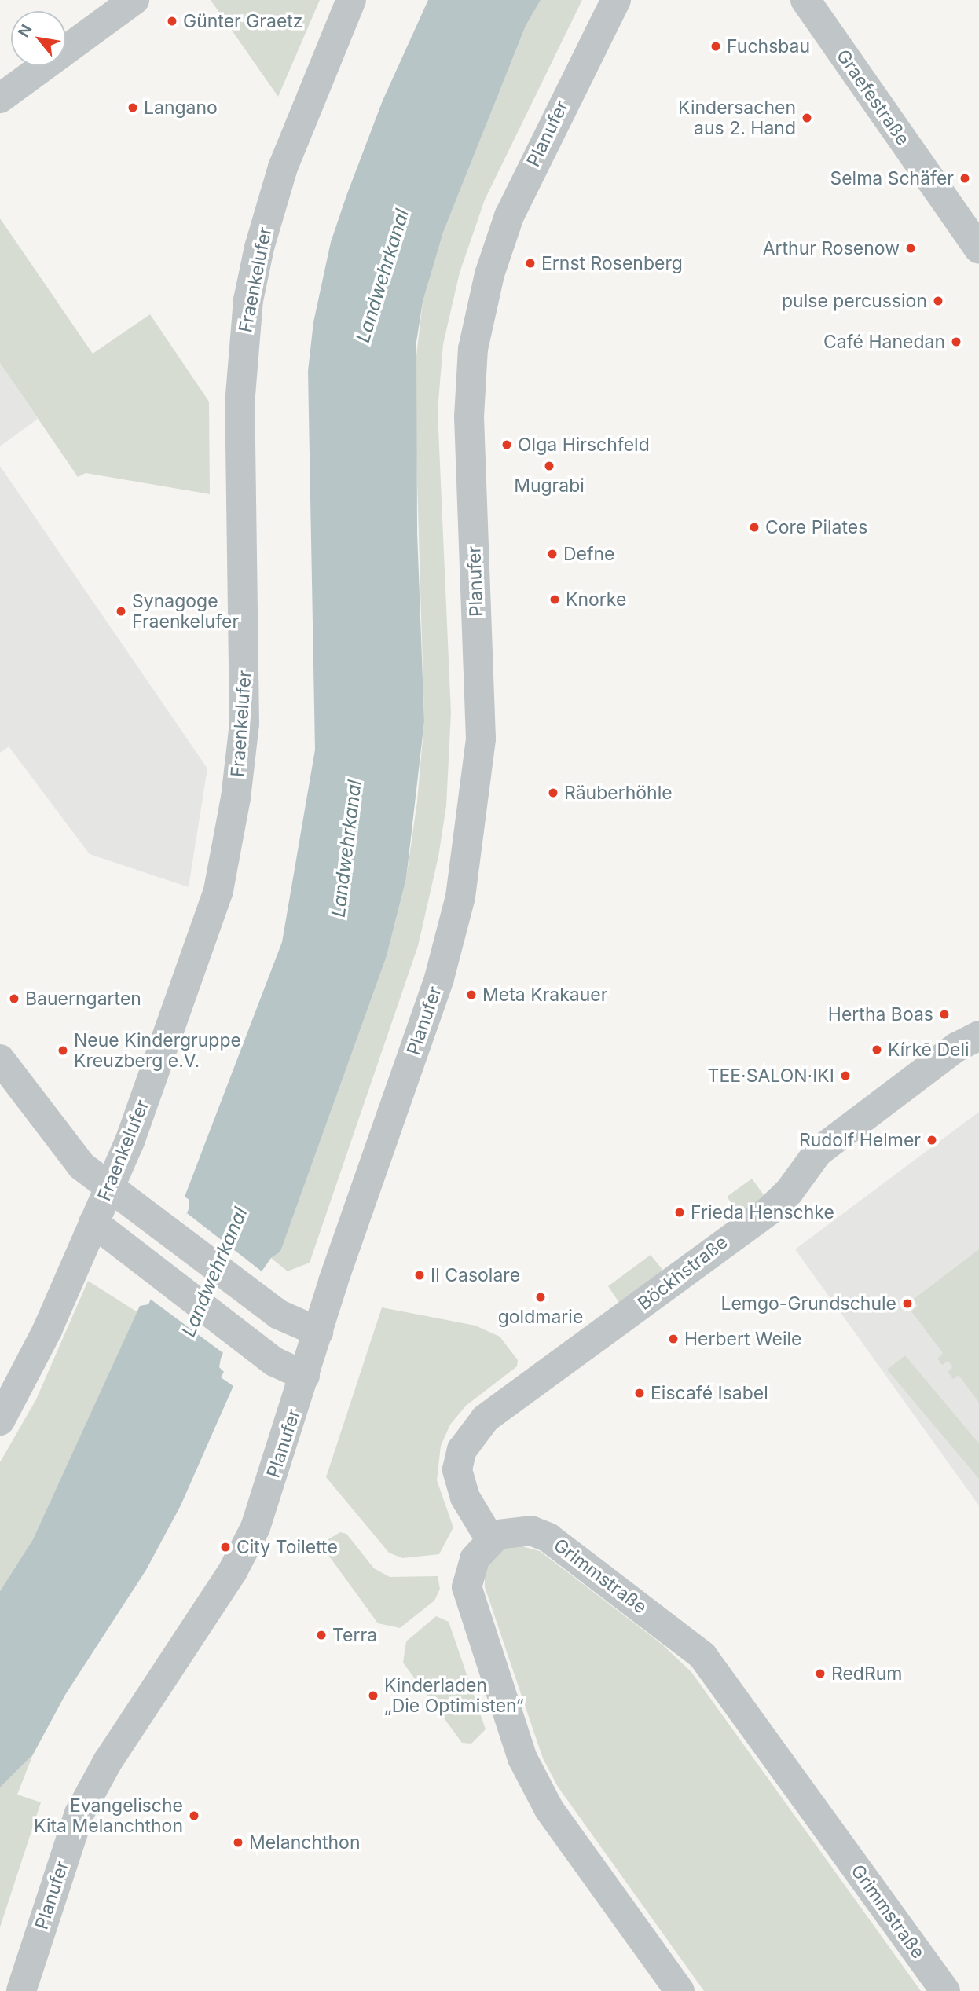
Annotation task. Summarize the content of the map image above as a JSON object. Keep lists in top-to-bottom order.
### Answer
{
  "streets": {
    "street": [
      "Graefestraße",
      "Planufer",
      "Fraenkelufer",
      "Böckhstraße",
      "Grimmstraße"
    ]
  },
  "crossings": [
    ["Böckhstraße", "Grimmstraße"]
  ],
  "water": ["Landwehrkanal"],
  "places": [
    "Günter Graetz",
    "Fuchsbau",
    "Langano",
    "Kindersachen aus 2. Hand",
    "Selma Schäfer",
    "Arthur Rosenow",
    "Ernst Rosenberg",
    "pulse percussion",
    "Café Hanedan",
    "Olga Hirschfeld",
    "Mugrabi",
    "Core Pilates",
    "Defne",
    "Knorke",
    "Synagoge Fraenkelufer",
    "Räuberhöhle",
    "Meta Krakauer",
    "Bauerngarten",
    "Hertha Boas",
    "Kírkē Deli",
    "Neue Kindergruppe Kreuzberg e.V.",
    "TEE·SALON·IKI",
    "Rudolf Helmer",
    "Frieda Henschke",
    "Il Casolare",
    "goldmarie",
    "Lemgo-Grundschule",
    "Herbert Weile",
    "Eiscafé Isabel",
    "City Toilette",
    "Terra",
    "RedRum",
    "Kinderladen „Die Optimisten“",
    "Evangelische Kita Melanchthon",
    "Melanchthon"
  ],
  "north": "top left"
}
